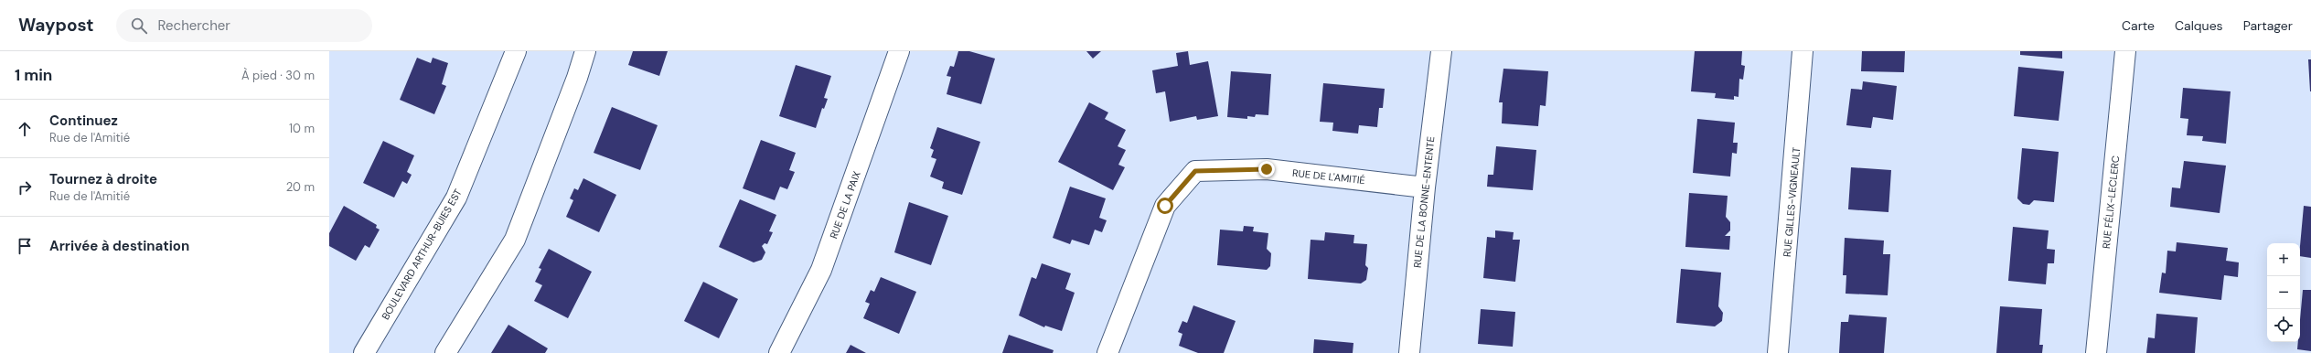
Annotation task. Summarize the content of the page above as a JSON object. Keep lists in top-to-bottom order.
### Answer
{
  "streets": {
    "street": [
      "RUE DE L'AMITIÉ",
      "RUE DE LA BONNE-ENTENTE",
      "RUE GILLES-VIGNEAULT",
      "RUE FÉLIX-LECLERC",
      "RUE DE LA PAIX",
      "BOULEVARD ARTHUR-BUIES EST"
    ]
  },
  "crossings": [
    ["RUE DE L'AMITIÉ", "RUE DE LA BONNE-ENTENTE"]
  ],
  "page": {
    "header": "Waypost",
    "search": "Rechercher",
    "nav": ["Carte", "Calques", "Partager"],
    "heading": ["1 min", "À pied · 30 m"],
    "list": [
      ["Continuez", "Rue de l'Amitié", "10 m"],
      ["Tournez à droite", "Rue de l'Amitié", "20 m"],
      "Arrivée à destination"
    ],
    "map_buttons": ["+", "−"]
  }
}
